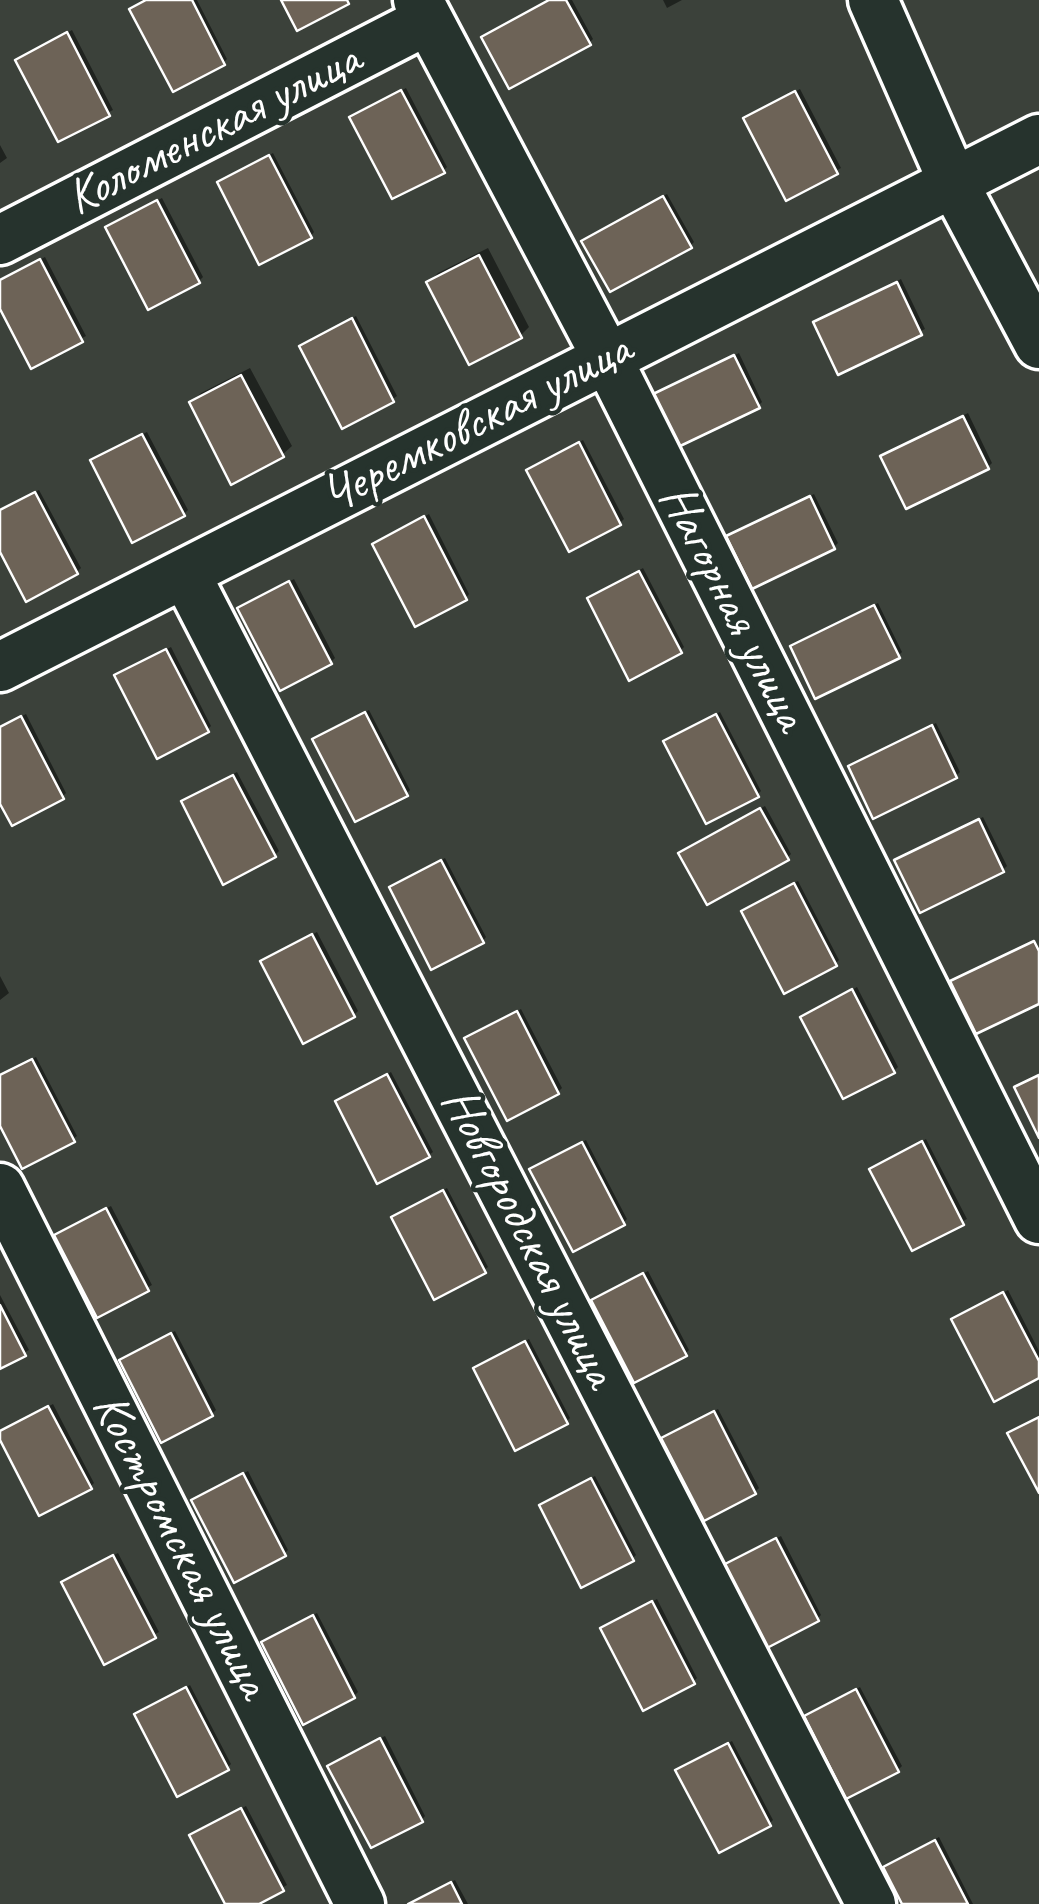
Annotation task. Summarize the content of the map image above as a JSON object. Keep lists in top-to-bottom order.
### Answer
{
  "streets": {
    "street": [
      "Коломенская улица",
      "Черемковская улица",
      "Нагорная улица",
      "Новгородская улица",
      "Костромская улица"
    ]
  },
  "crossings": [
    ["Коломенская улица", "Нагорная улица"],
    ["Черемковская улица", "Нагорная улица"],
    ["Черемковская улица", "Новгородская улица"]
  ]
}
